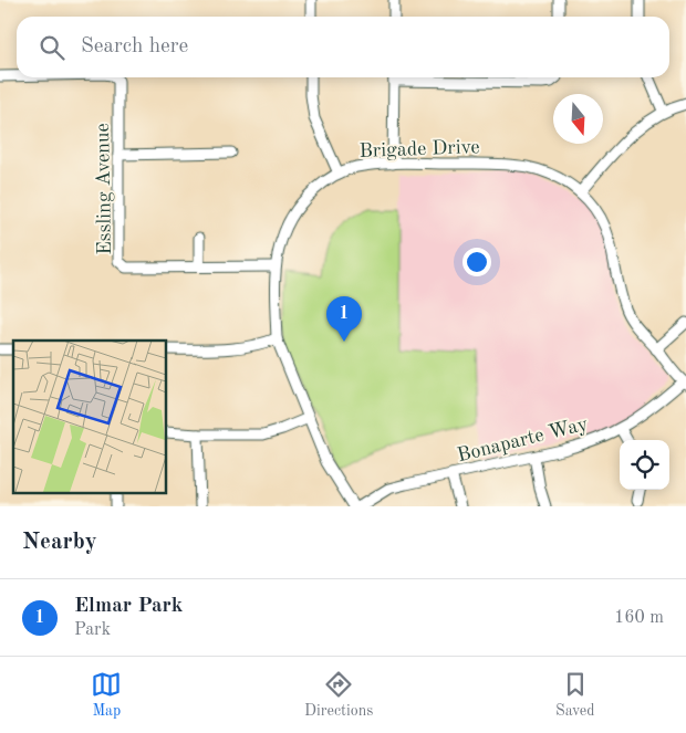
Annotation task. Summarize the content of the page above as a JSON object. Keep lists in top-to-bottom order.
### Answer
{
  "streets": {
    "street": ["Brigade Drive", "Essling Avenue", "Bonaparte Way"]
  },
  "crossings": [
    ["Brigade Drive", "Essling Avenue"],
    ["Brigade Drive", "Bonaparte Way"]
  ],
  "north": "bottom",
  "page": {
    "search": "Search here",
    "pins": "1",
    "heading": "Nearby",
    "list": [
      {
        "mark": "1",
        "name": "Elmar Park",
        "note": "Park",
        "value": "160 m"
      }
    ],
    "nav": ["Map", "Directions", "Saved"]
  }
}
